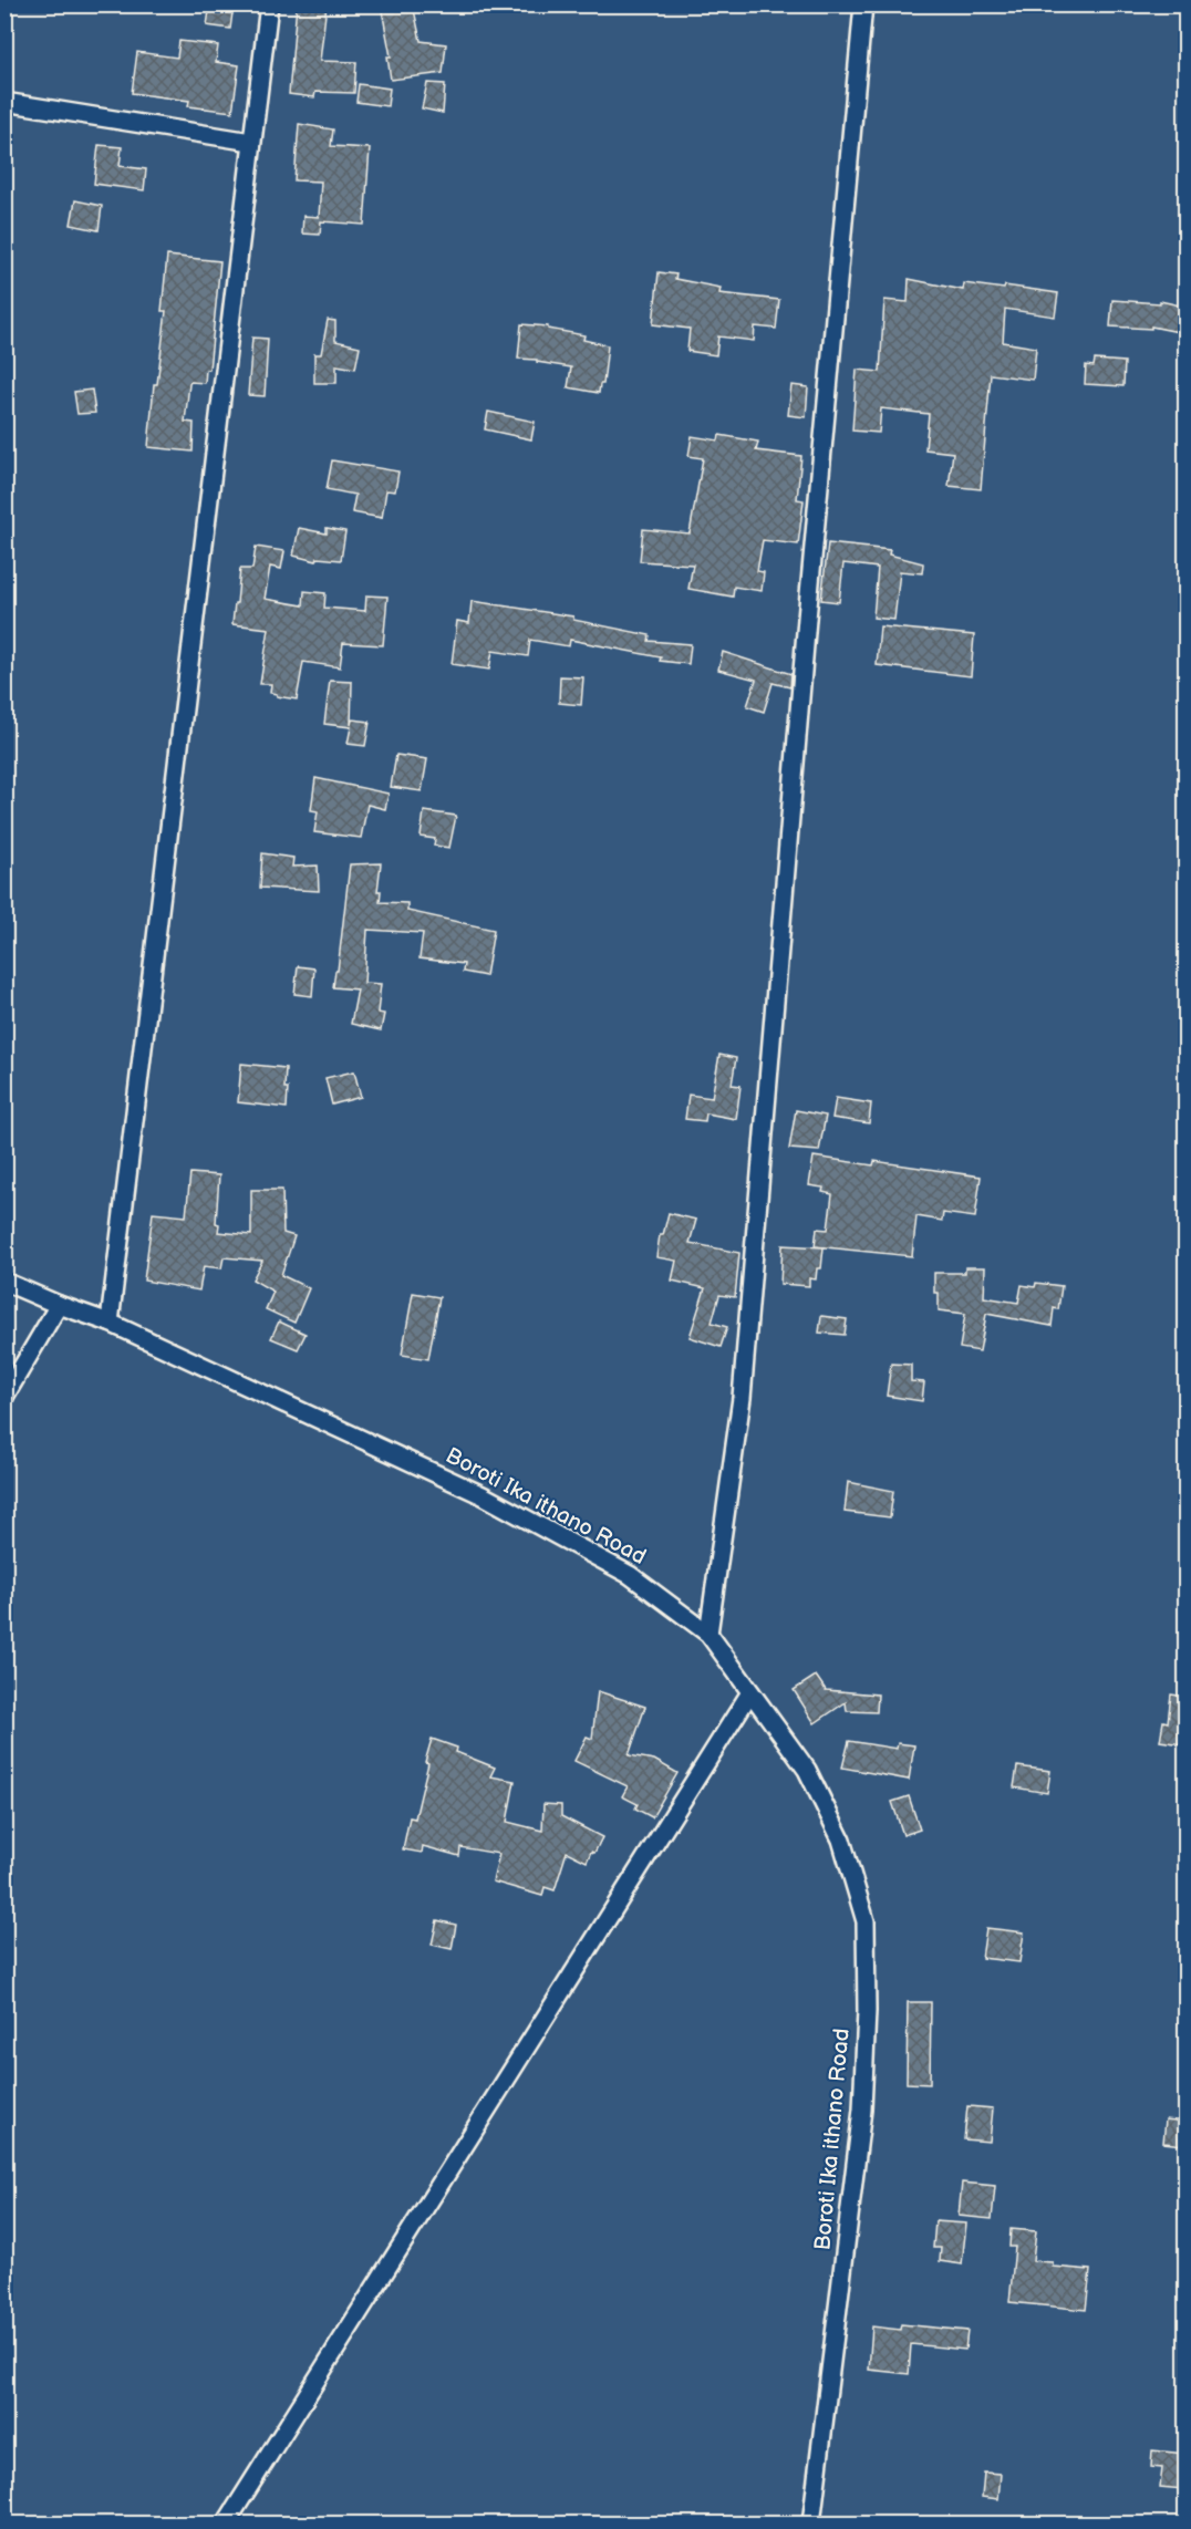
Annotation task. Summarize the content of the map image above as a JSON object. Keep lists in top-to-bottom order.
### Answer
{
  "streets": {
    "street": ["Boroti Ika ithano Road"]
  }
}
